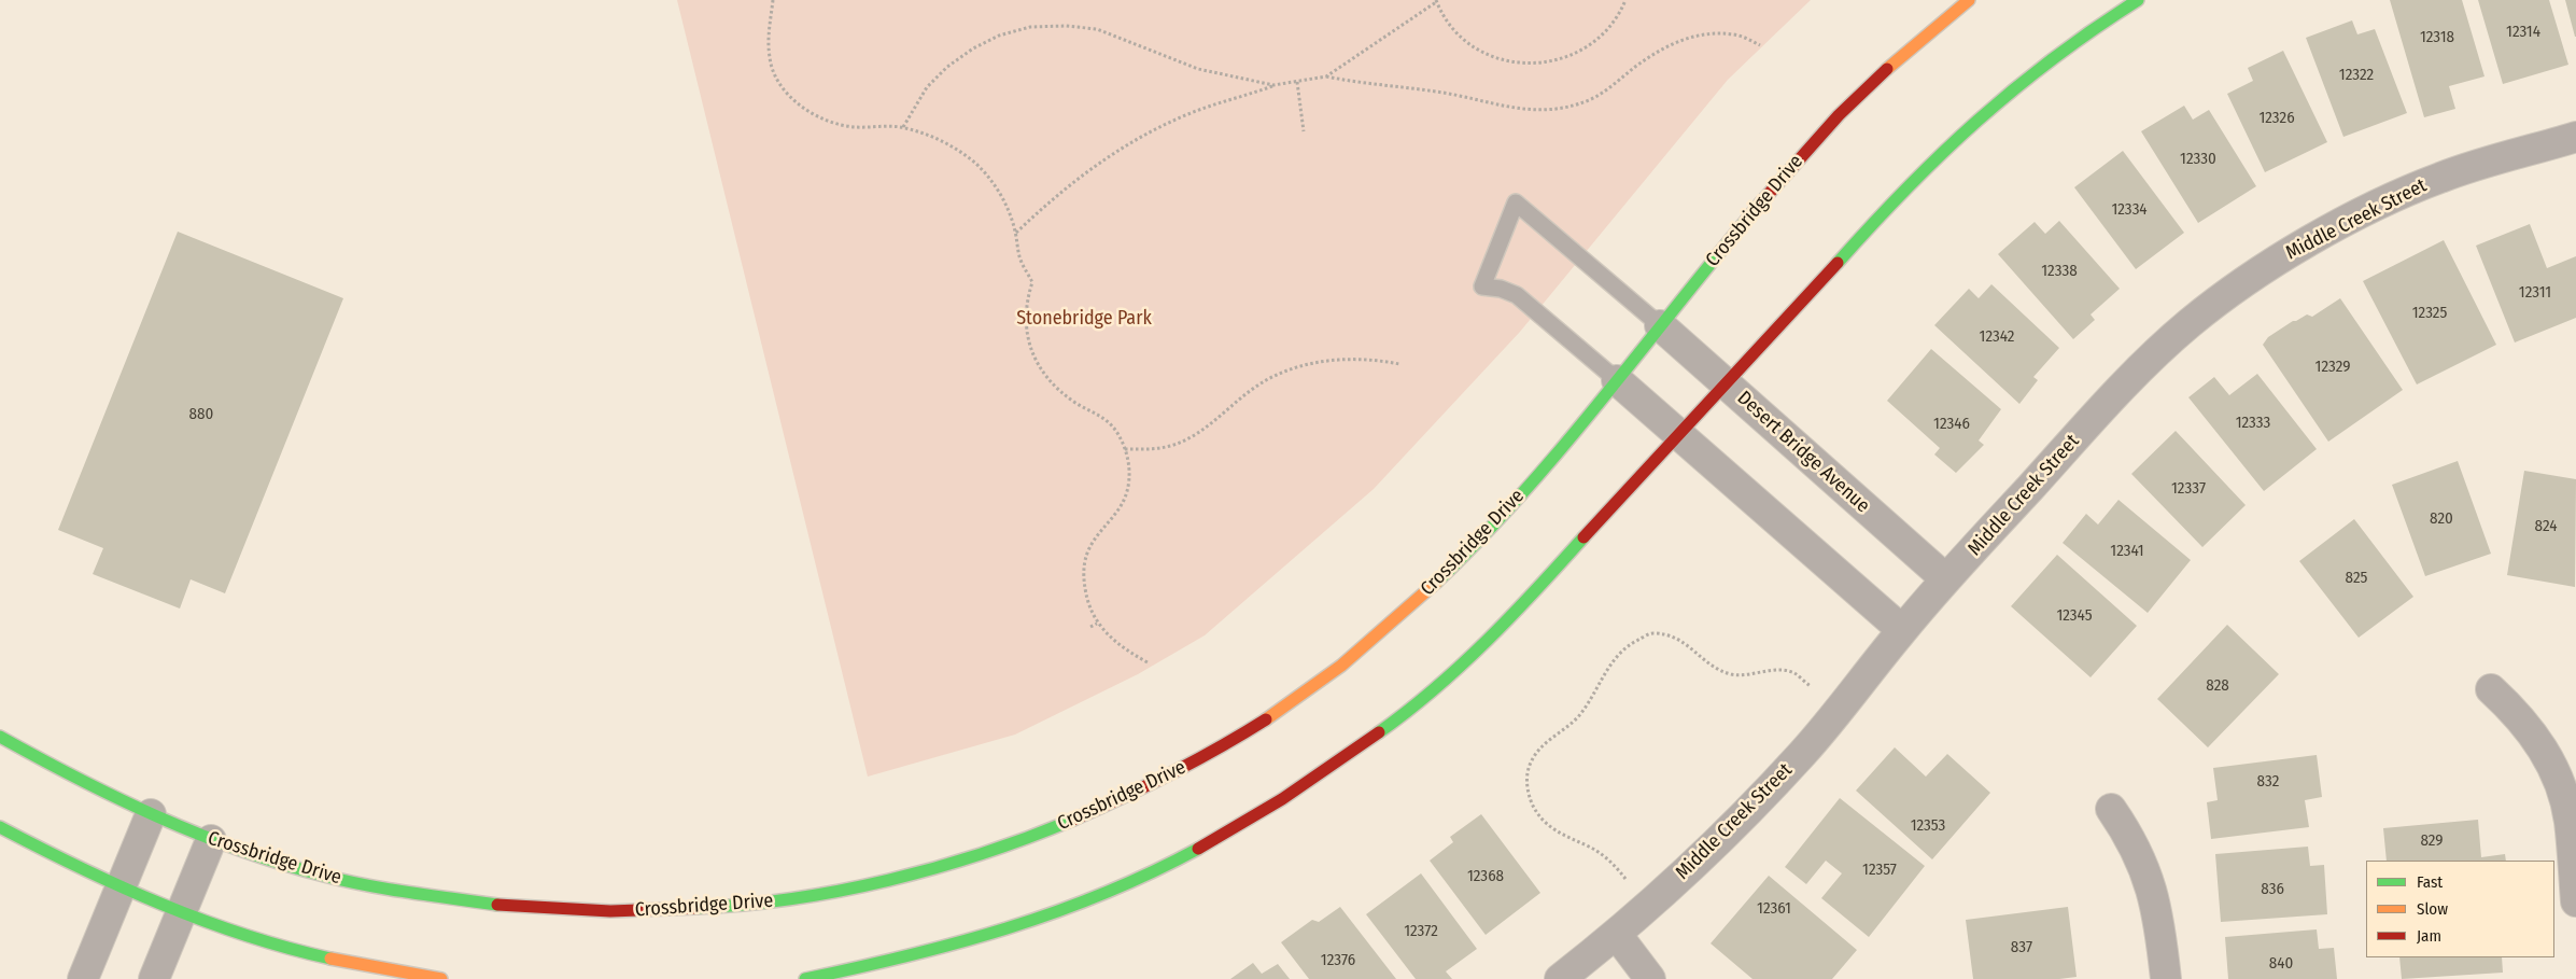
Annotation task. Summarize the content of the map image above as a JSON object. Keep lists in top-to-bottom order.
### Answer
{
  "streets": {
    "street": ["Crossbridge Drive", "Middle Creek Street", "Desert Bridge Avenue"]
  },
  "crossings": [
    ["Crossbridge Drive", "Desert Bridge Avenue"],
    ["Middle Creek Street", "Desert Bridge Avenue"]
  ],
  "parks": ["Stonebridge Park"],
  "house_numbers": [
    "12314",
    "12318",
    "12322",
    "12326",
    "12330",
    "12334",
    "12338",
    "12311",
    "12325",
    "12342",
    "12329",
    "880",
    "12333",
    "12346",
    "12337",
    "820",
    "824",
    "12341",
    "825",
    "12345",
    "828",
    "832",
    "12353",
    "829",
    "12357",
    "12368",
    "836",
    "12361",
    "12372",
    "837",
    "12376",
    "840"
  ],
  "legend": ["Fast", "Slow", "Jam"]
}
